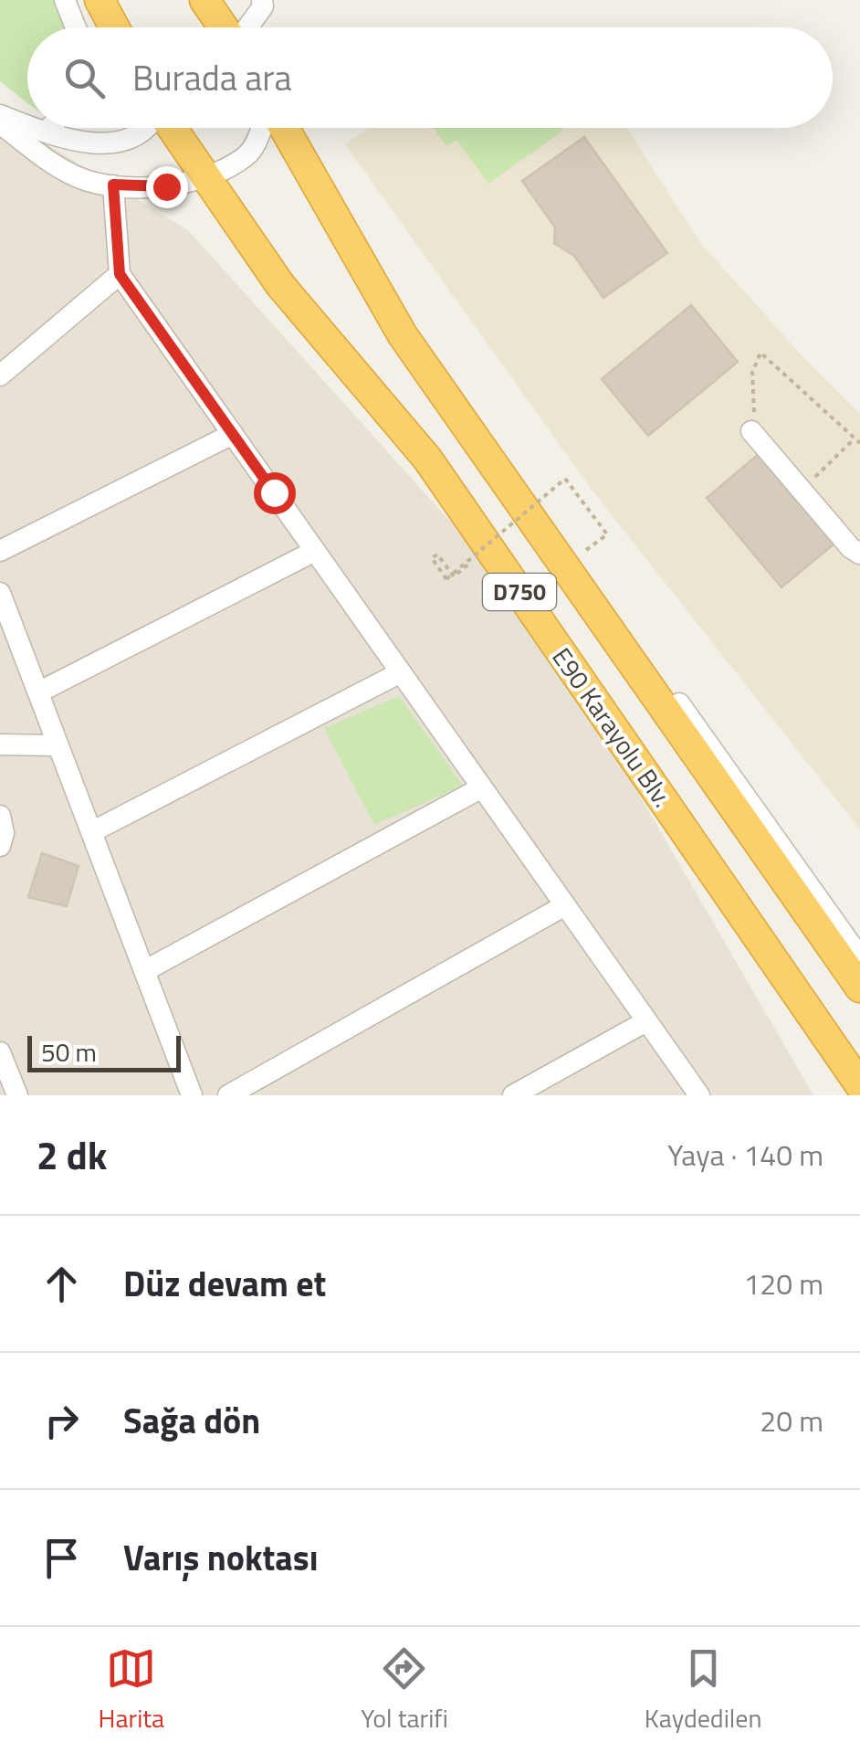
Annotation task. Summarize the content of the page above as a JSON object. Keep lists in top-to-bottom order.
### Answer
{
  "streets": {
    "highway": ["D750", "E90 Karayolu Blv."]
  },
  "scale_bar": "50 m",
  "page": {
    "search": "Burada ara",
    "scale": "50 m",
    "heading": ["2 dk", "Yaya · 140 m"],
    "list": [
      ["Düz devam et", "120 m"],
      ["Sağa dön", "20 m"],
      "Varış noktası"
    ],
    "nav": ["Harita", "Yol tarifi", "Kaydedilen"]
  }
}
